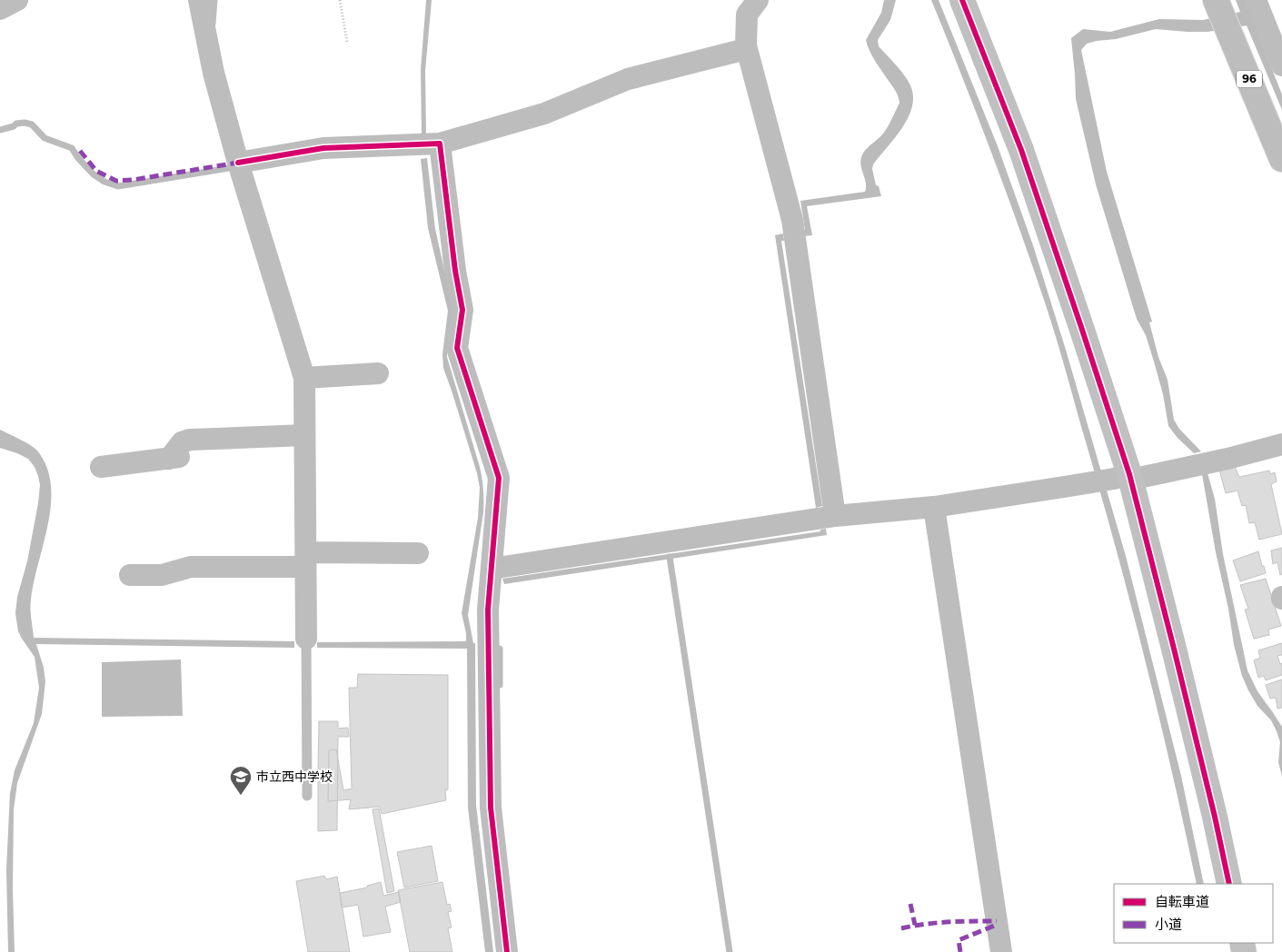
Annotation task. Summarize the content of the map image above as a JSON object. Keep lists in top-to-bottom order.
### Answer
{
  "streets": {
    "main road": ["96"]
  },
  "places": {
    "school or university": ["市立西中学校"]
  },
  "legend": ["自転車道", "小道"]
}
